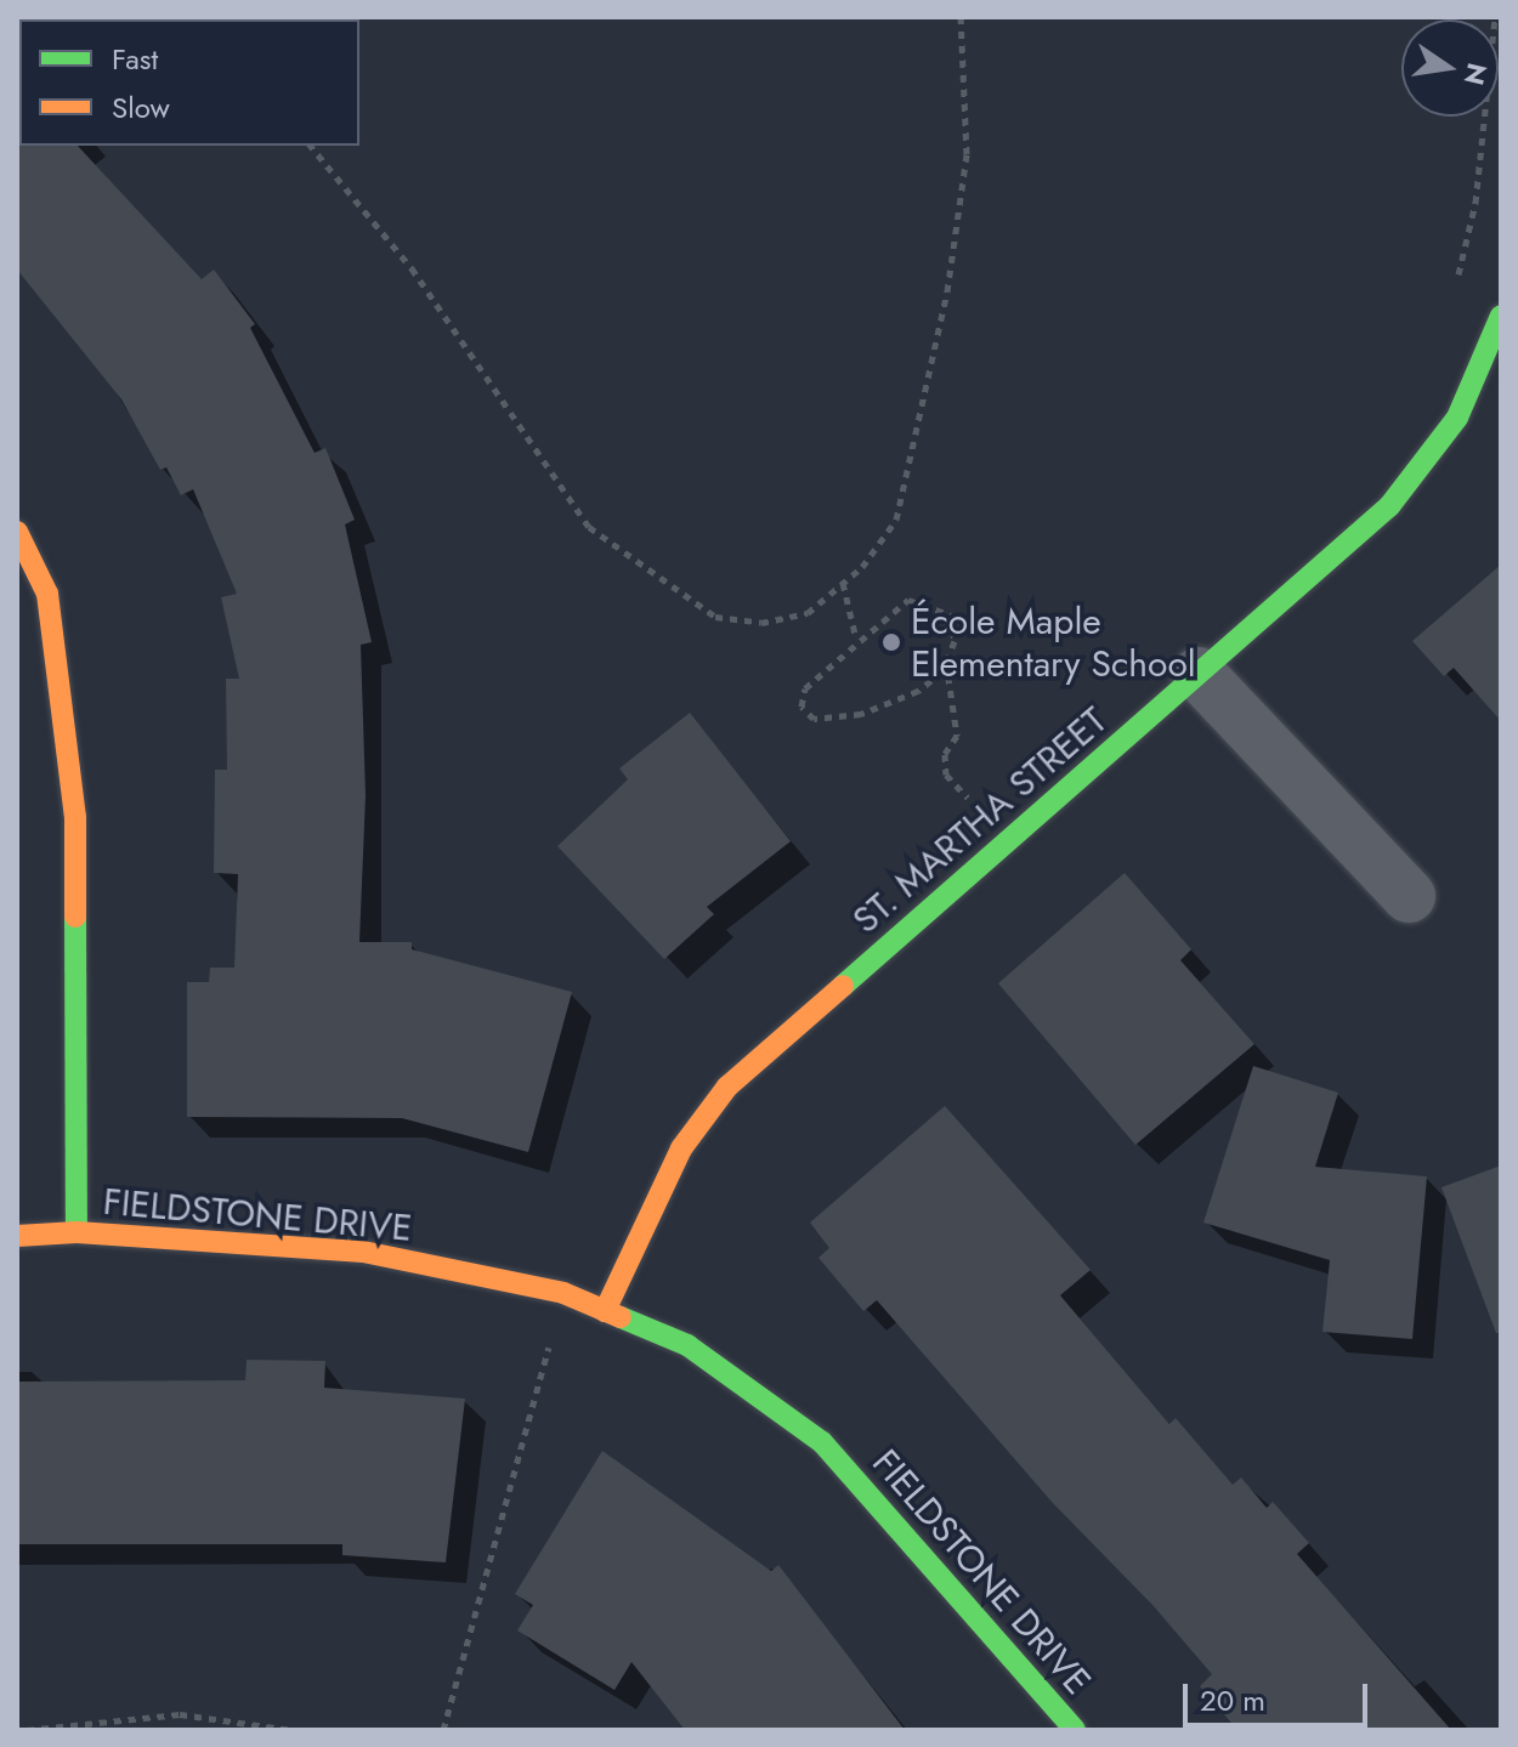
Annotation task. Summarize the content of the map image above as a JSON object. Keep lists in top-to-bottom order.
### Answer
{
  "streets": {
    "street": ["ST. MARTHA STREET", "FIELDSTONE DRIVE"]
  },
  "crossings": [
    ["ST. MARTHA STREET", "FIELDSTONE DRIVE"]
  ],
  "places": ["École Maple Elementary School"],
  "legend": ["Fast", "Slow"],
  "scale_bar": "20 m",
  "north": "right"
}
